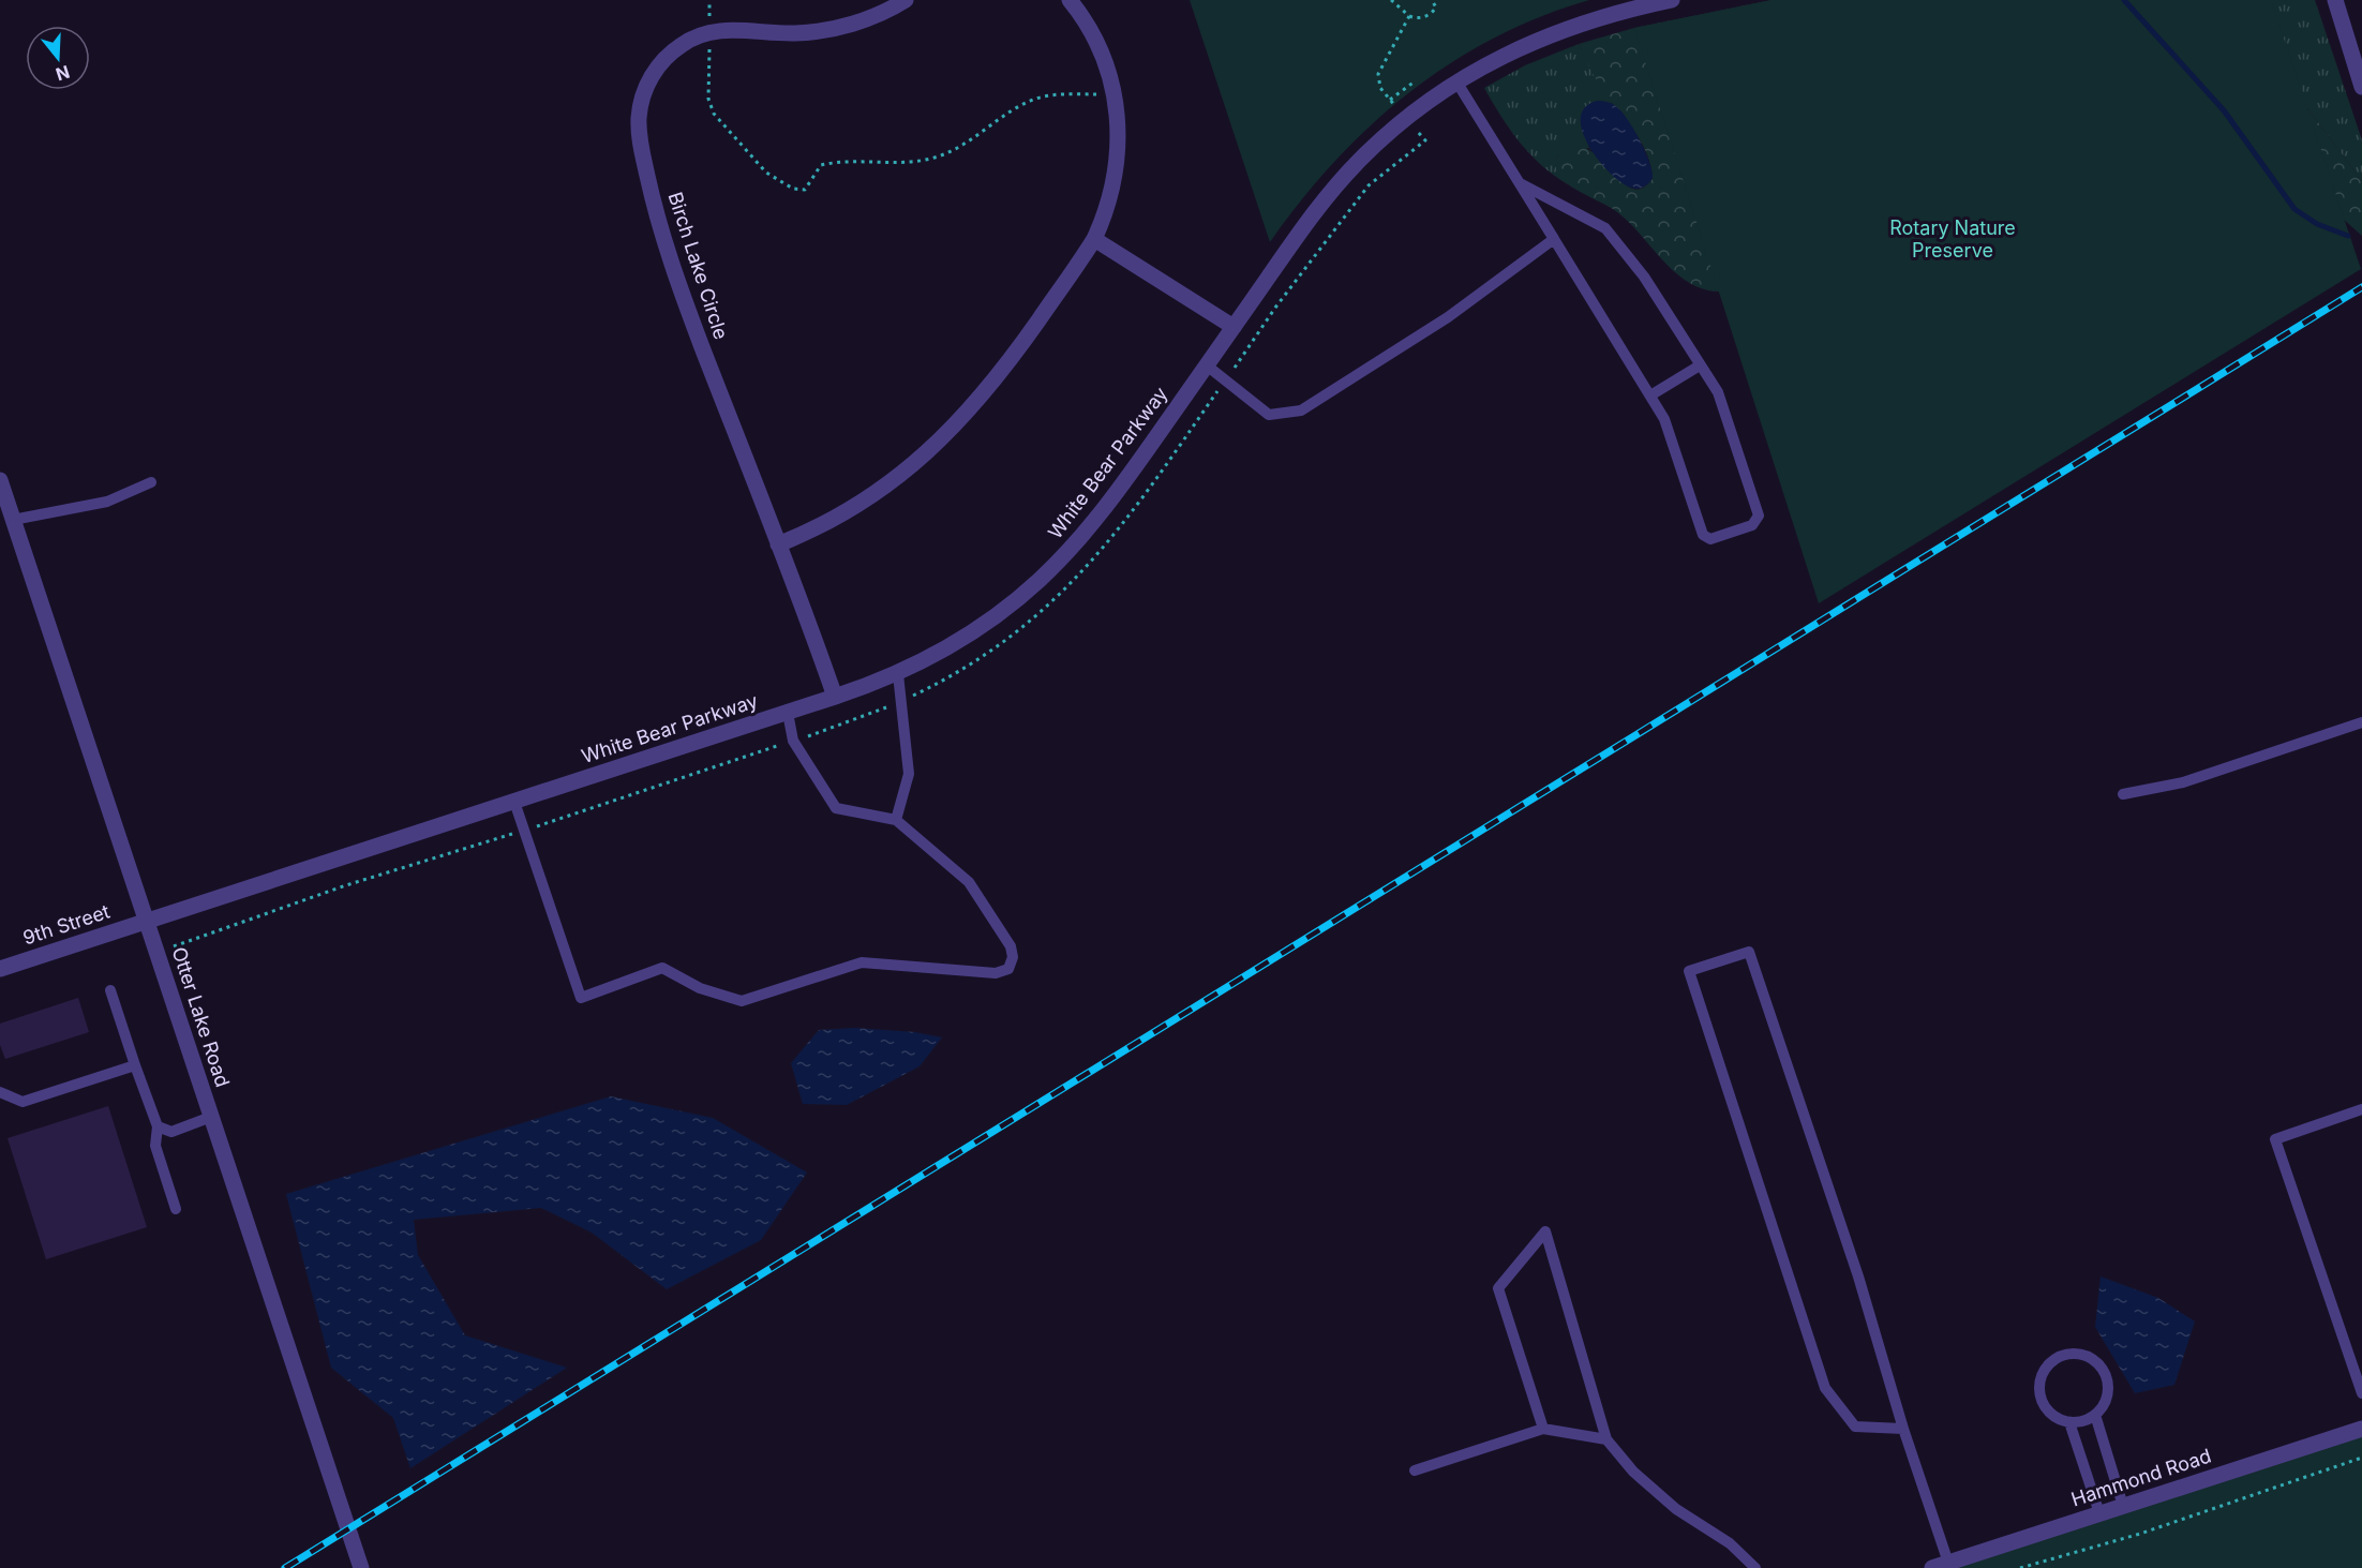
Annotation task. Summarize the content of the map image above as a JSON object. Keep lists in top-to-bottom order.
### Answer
{
  "streets": {
    "street": [
      "Birch Lake Circle",
      "White Bear Parkway",
      "9th Street",
      "Otter Lake Road",
      "Hammond Road"
    ]
  },
  "crossings": [
    ["Birch Lake Circle", "White Bear Parkway"],
    ["White Bear Parkway", "9th Street"],
    ["White Bear Parkway", "Otter Lake Road"],
    ["9th Street", "Otter Lake Road"]
  ],
  "parks": ["Rotary Nature Preserve"],
  "north": "bottom"
}
